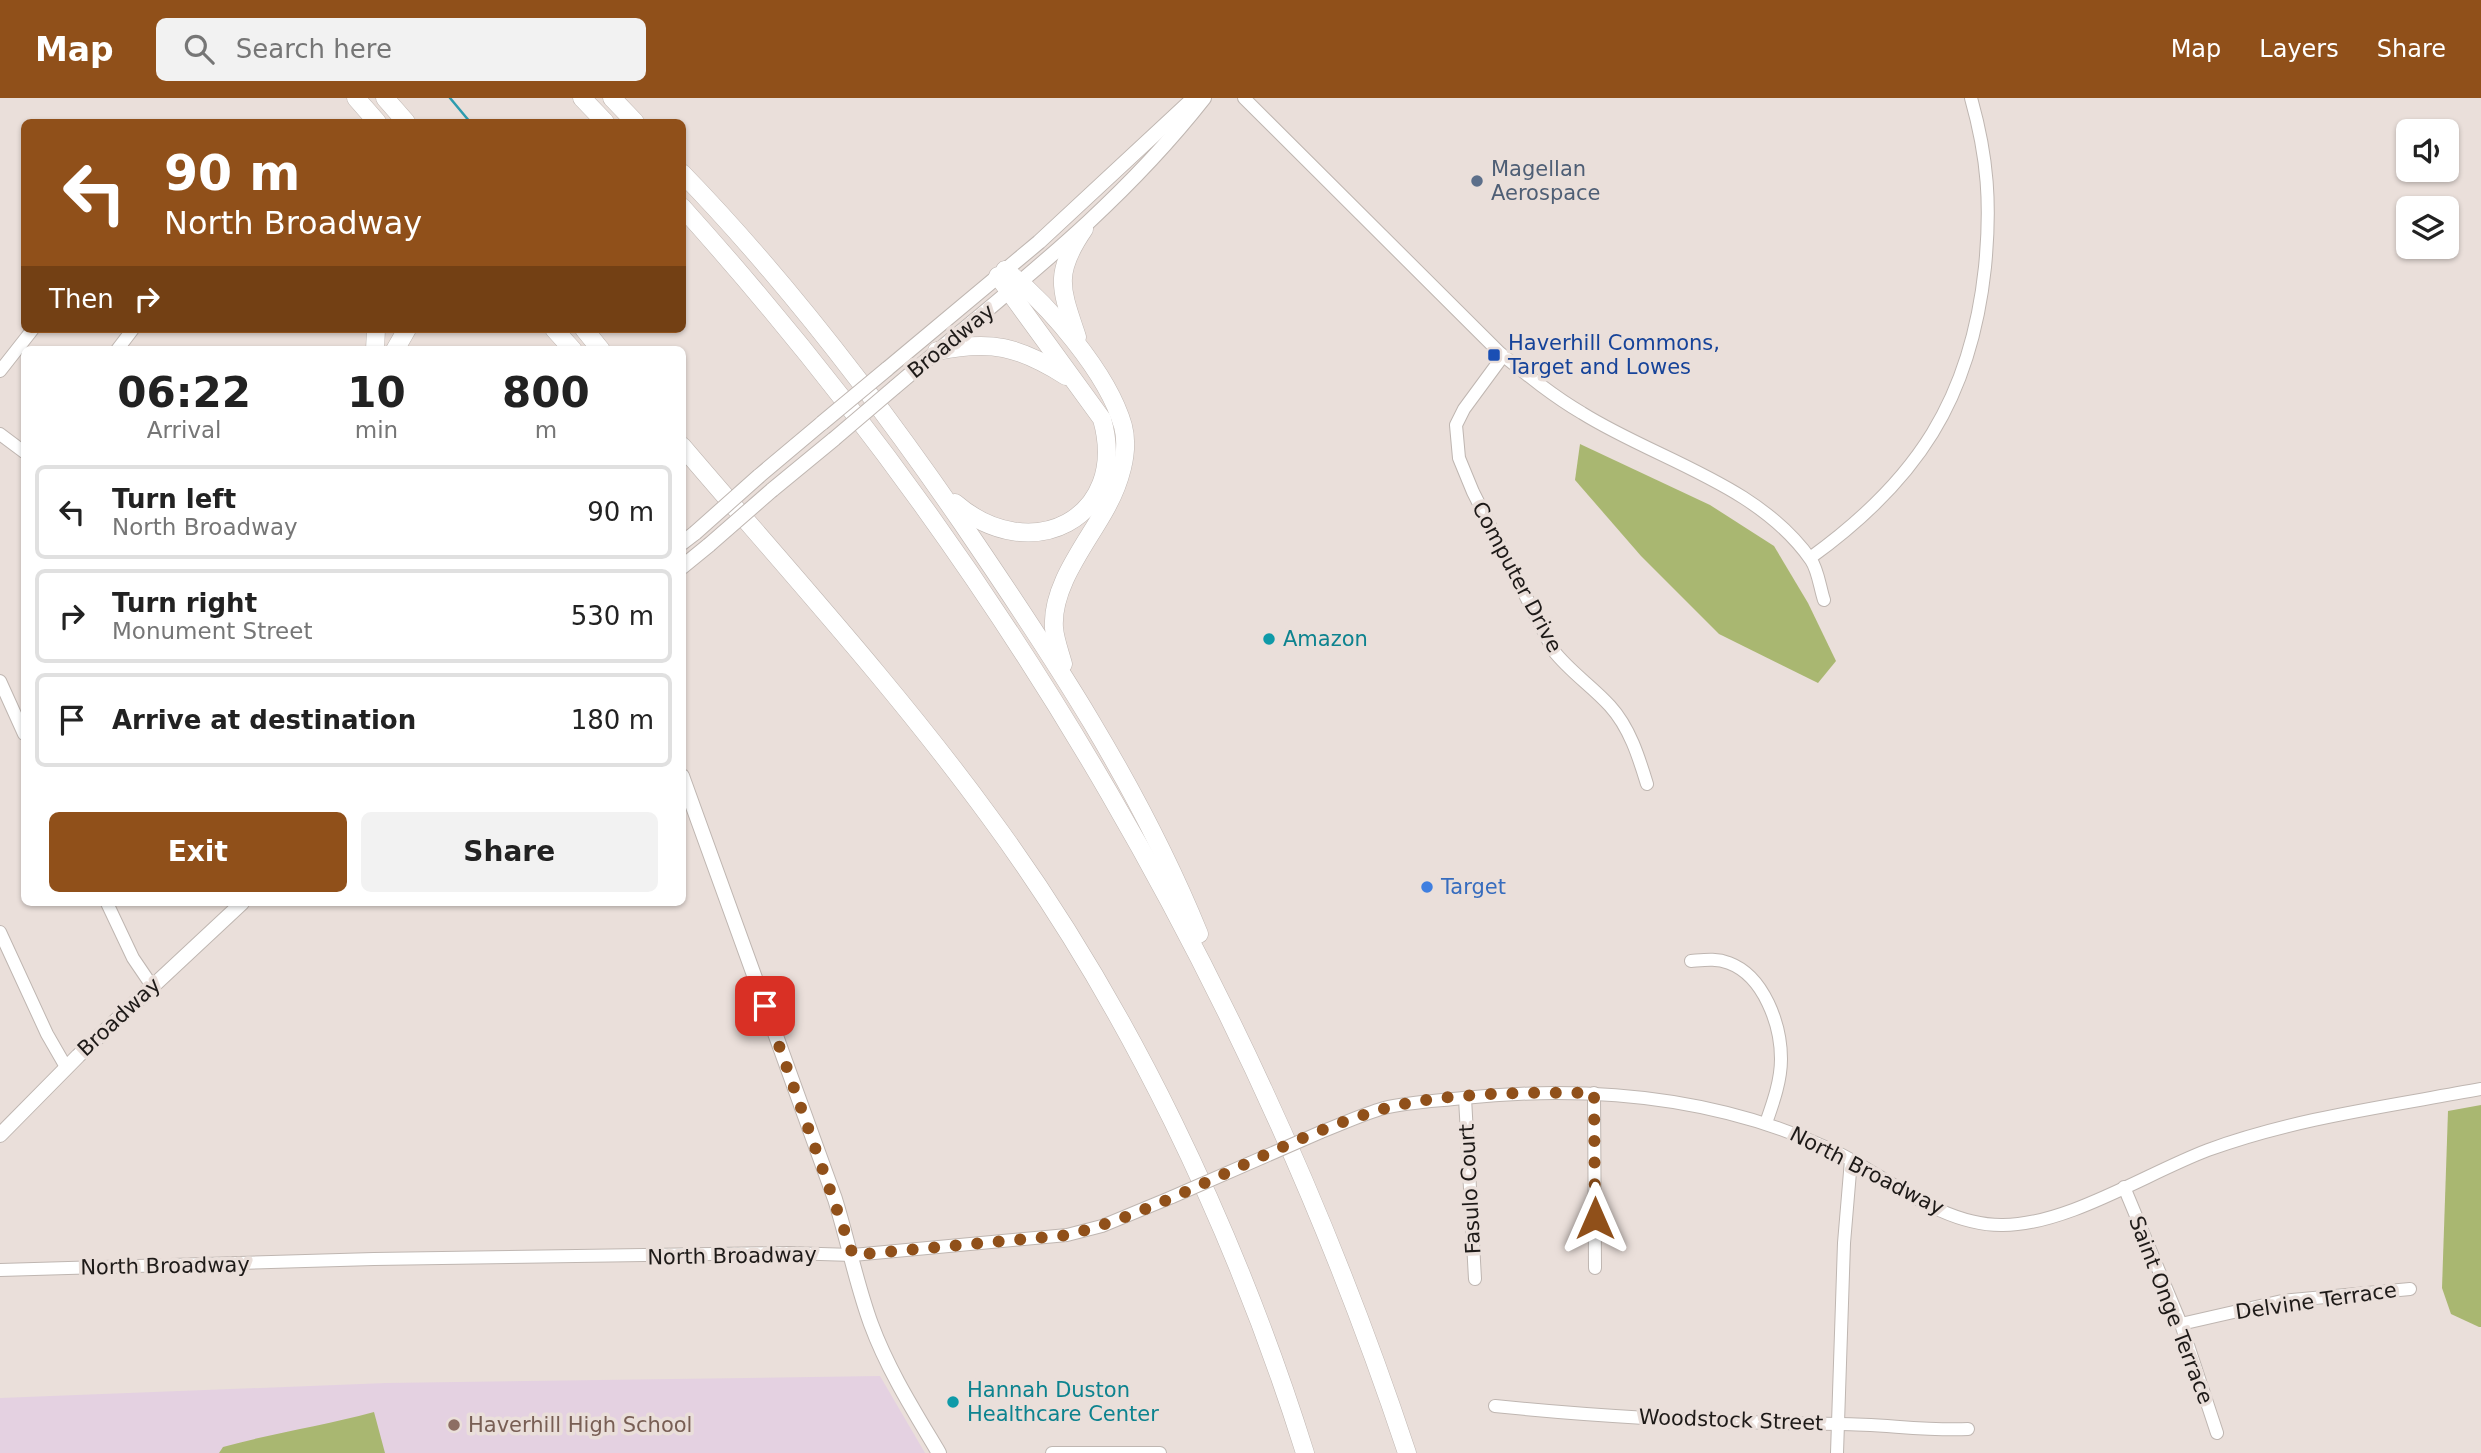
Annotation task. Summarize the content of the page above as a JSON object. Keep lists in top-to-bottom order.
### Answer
{
  "streets": {
    "main road": ["Broadway"],
    "street": [
      "Computer Drive",
      "North Broadway",
      "Fasulo Court",
      "Delvine Terrace",
      "Saint Onge Terrace",
      "Woodstock Street"
    ]
  },
  "crossings": [
    ["North Broadway", "Fasulo Court"],
    ["North Broadway", "Saint Onge Terrace"],
    ["Delvine Terrace", "Saint Onge Terrace"]
  ],
  "places": {
    "other": [
      "Magellan Aerospace",
      "Amazon",
      "Target",
      "Hannah Duston Healthcare Center",
      "Haverhill High School"
    ],
    "transit": ["Haverhill Commons, Target and Lowes"]
  },
  "page": {
    "header": "Map",
    "search": "Search here",
    "nav": ["Map", "Layers", "Share"],
    "turn": ["90 m", "North Broadway"],
    "then": "Then",
    "eta": [
      "06:22",
      "Arrival",
      "10",
      "min",
      "800",
      "m"
    ],
    "list": [
      {
        "name": "Turn left",
        "note": "North Broadway",
        "value": "90 m"
      },
      {
        "name": "Turn right",
        "note": "Monument Street",
        "value": "530 m"
      },
      {
        "name": "Arrive at destination",
        "value": "180 m"
      }
    ],
    "buttons": ["Exit", "Share"]
  }
}
